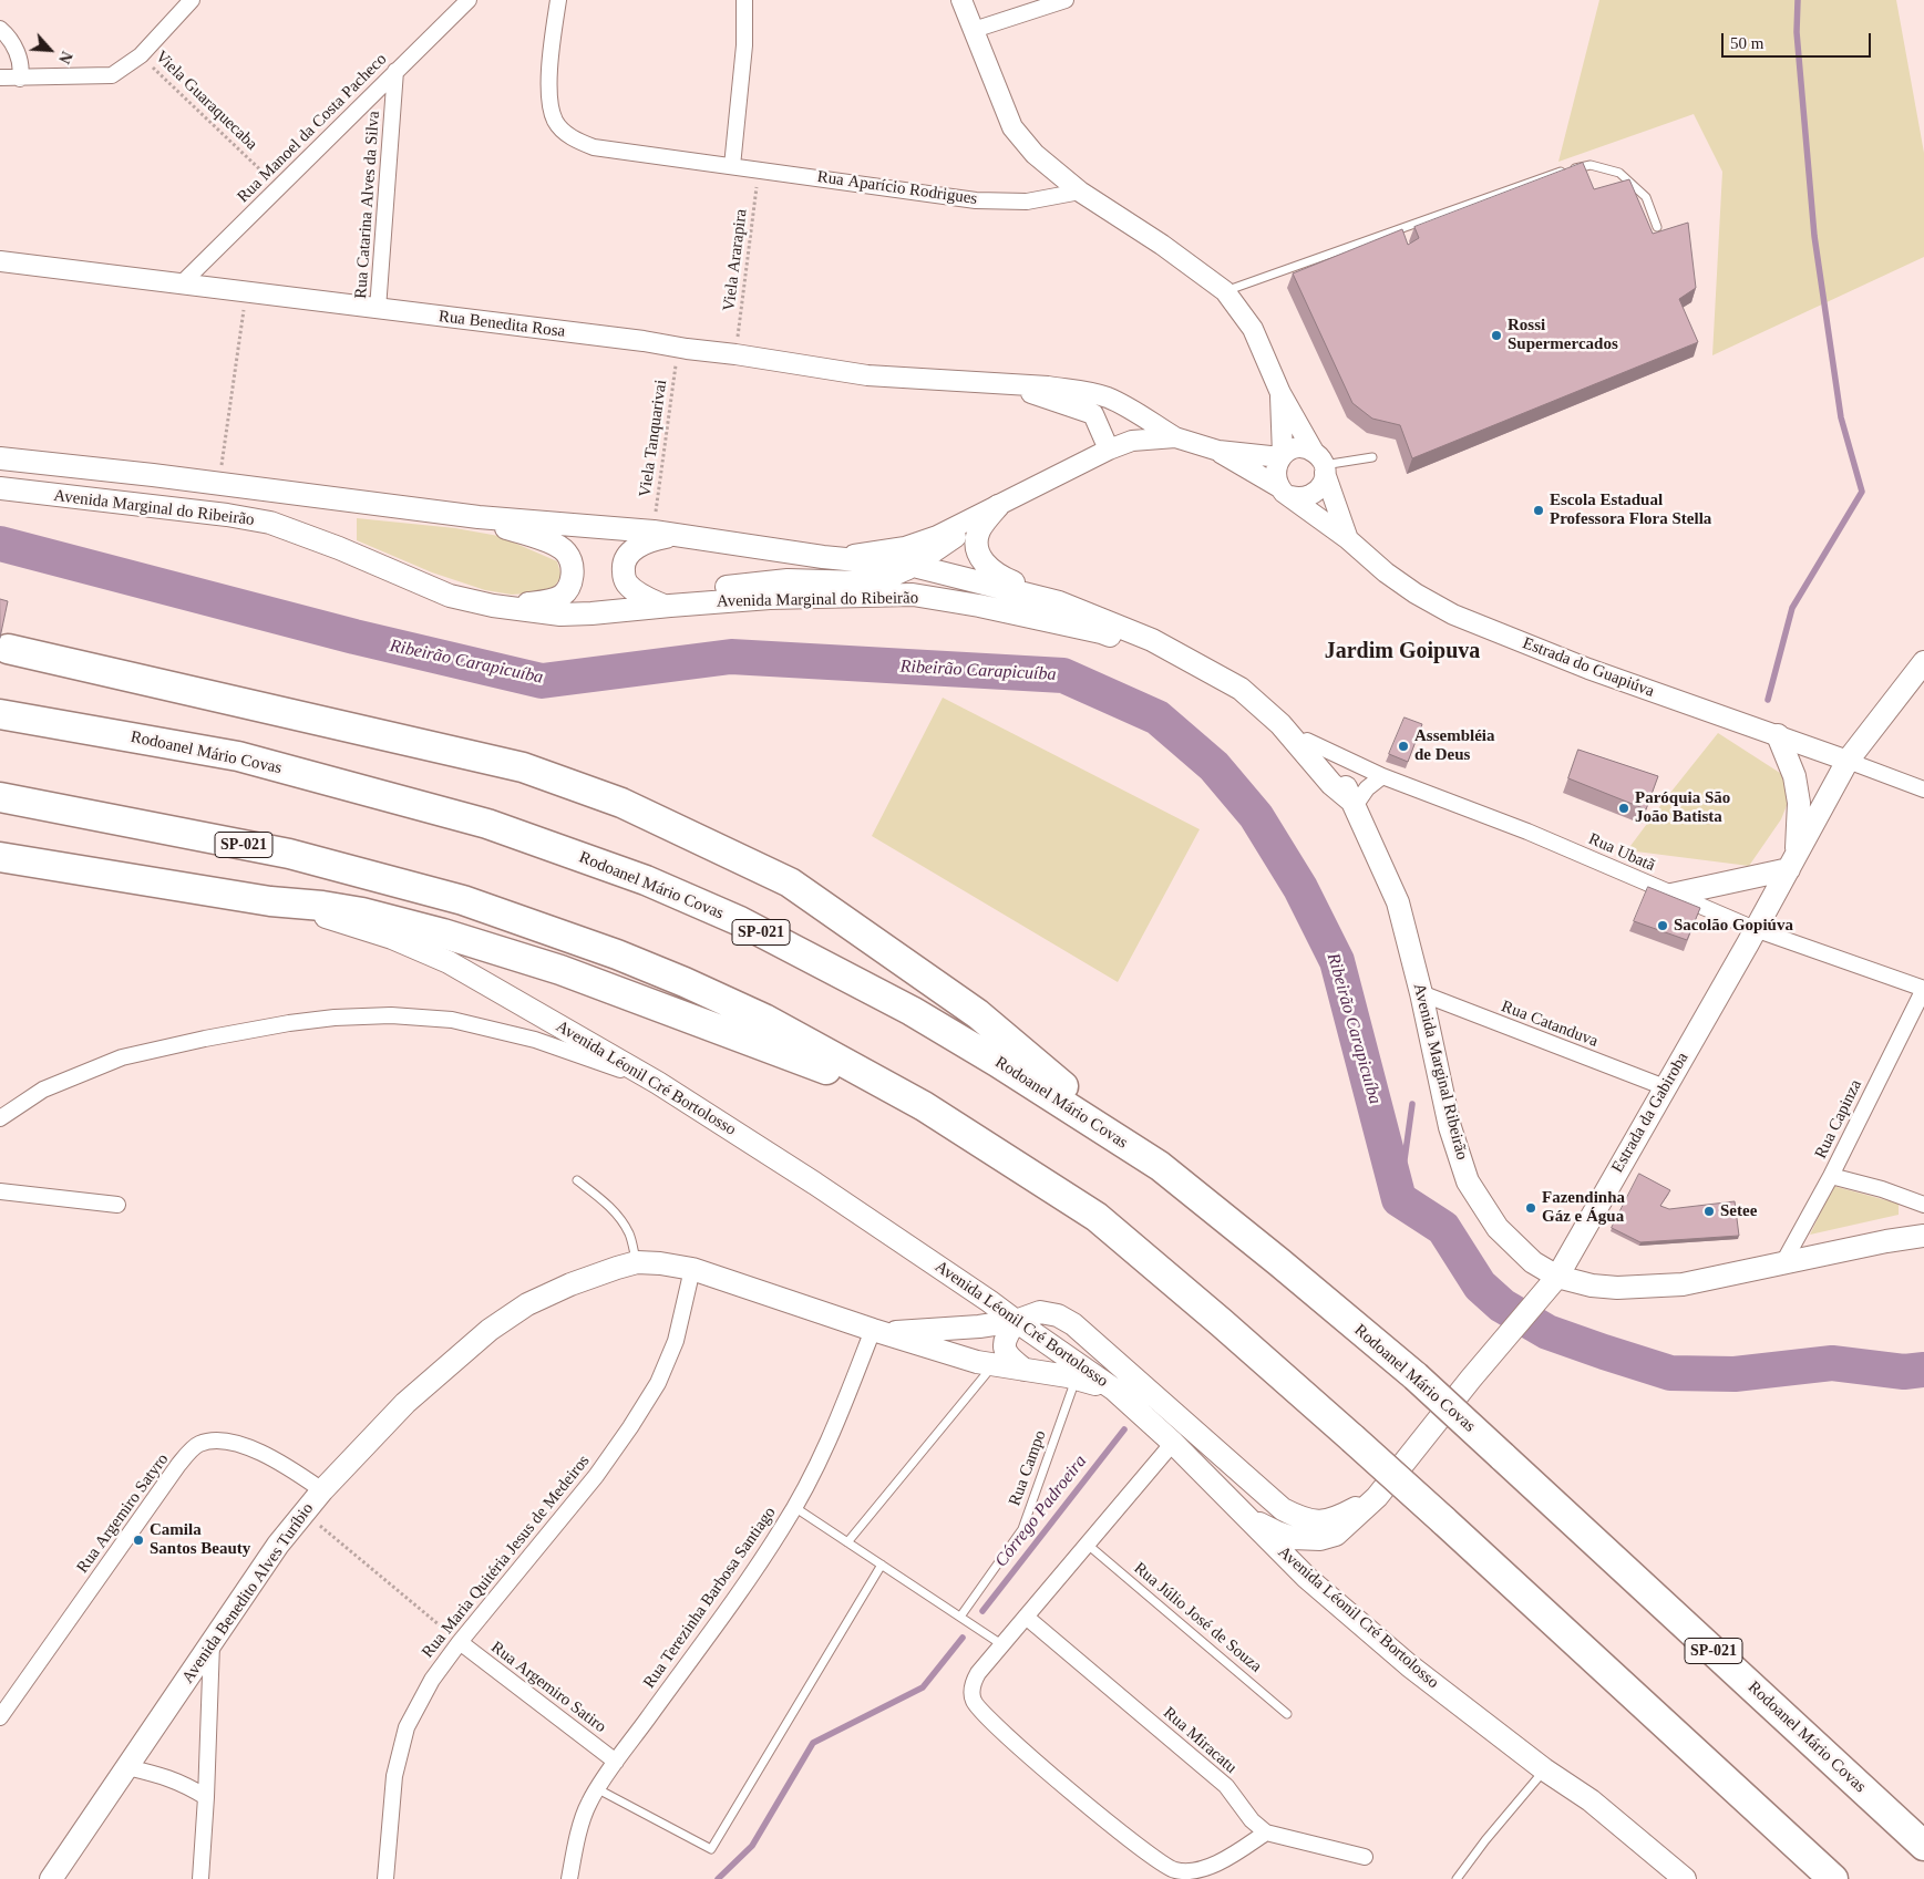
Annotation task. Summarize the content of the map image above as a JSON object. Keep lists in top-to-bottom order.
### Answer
{
  "streets": {
    "highway": ["Rodoanel Mário Covas", "SP-021"],
    "main road": [
      "Avenida Marginal do Ribeirão",
      "Avenida Marginal Ribeirão",
      "Avenida Léonil Cré Bortolosso",
      "Estrada da Gabiroba",
      "Avenida Benedito Alves Turíbio"
    ],
    "street": [
      "Rua Manoel da Costa Pacheco",
      "Rua Aparício Rodrigues",
      "Rua Catarina Alves da Silva",
      "Rua Benedita Rosa",
      "Estrada do Guapiúva",
      "Rua Ubatã",
      "Rua Catanduva",
      "Rua Capinza",
      "Rua Argemiro Satyro",
      "Rua Maria Quitéria Jesus de Medeiros",
      "Rua Terezinha Barbosa Santiago",
      "Rua Argemiro Satiro",
      "Rua Miracatu"
    ],
    "lane": ["Rua Campo", "Rua Júlio José de Souza"],
    "path": ["Viela Guaraquecaba", "Viela Ararapira", "Viela Tanquarivai"]
  },
  "crossings": [
    ["Viela Guaraquecaba", "Rua Manoel da Costa Pacheco"],
    ["Rua Manoel da Costa Pacheco", "Rua Catarina Alves da Silva"],
    ["Rua Manoel da Costa Pacheco", "Rua Benedita Rosa"],
    ["Rua Aparício Rodrigues", "Viela Ararapira"],
    ["Rua Catarina Alves da Silva", "Rua Benedita Rosa"],
    ["Viela Ararapira", "Rua Benedita Rosa"],
    ["Rua Benedita Rosa", "Viela Tanquarivai"],
    ["Rua Benedita Rosa", "Estrada do Guapiúva"],
    ["Viela Tanquarivai", "Avenida Marginal do Ribeirão"],
    ["Estrada do Guapiúva", "Estrada da Gabiroba"],
    ["Rua Ubatã", "Avenida Marginal Ribeirão"],
    ["Rua Ubatã", "Estrada da Gabiroba"],
    ["Rua Ubatã", "Rua Capinza"],
    ["Rua Catanduva", "Avenida Marginal Ribeirão"],
    ["Rua Catanduva", "Estrada da Gabiroba"],
    ["Avenida Marginal Ribeirão", "Estrada da Gabiroba"],
    ["Avenida Marginal Ribeirão", "Rua Capinza"],
    ["Avenida Léonil Cré Bortolosso", "Estrada da Gabiroba"],
    ["Avenida Léonil Cré Bortolosso", "Avenida Benedito Alves Turíbio"],
    ["Estrada da Gabiroba", "Avenida Benedito Alves Turíbio"],
    ["Rua Campo", "Avenida Benedito Alves Turíbio"],
    ["Rua Argemiro Satyro", "Avenida Benedito Alves Turíbio"],
    ["Rua Maria Quitéria Jesus de Medeiros", "Avenida Benedito Alves Turíbio"],
    ["Rua Maria Quitéria Jesus de Medeiros", "Rua Argemiro Satiro"],
    ["Avenida Benedito Alves Turíbio", "Rua Terezinha Barbosa Santiago"],
    ["Rua Terezinha Barbosa Santiago", "Rua Argemiro Satiro"]
  ],
  "districts": ["Jardim Goipuva"],
  "water": ["Ribeirão Carapicuíba", "Córrego Padroeira"],
  "places": [
    "Rossi Supermercados",
    "Escola Estadual Professora Flora Stella",
    "Assembléia de Deus",
    "Paróquia São João Batista",
    "Sacolão Gopiúva",
    "Fazendinha Gáz e Água",
    "Setee",
    "Camila Santos Beauty"
  ],
  "scale_bar": "50 m",
  "north": "bottom right"
}
